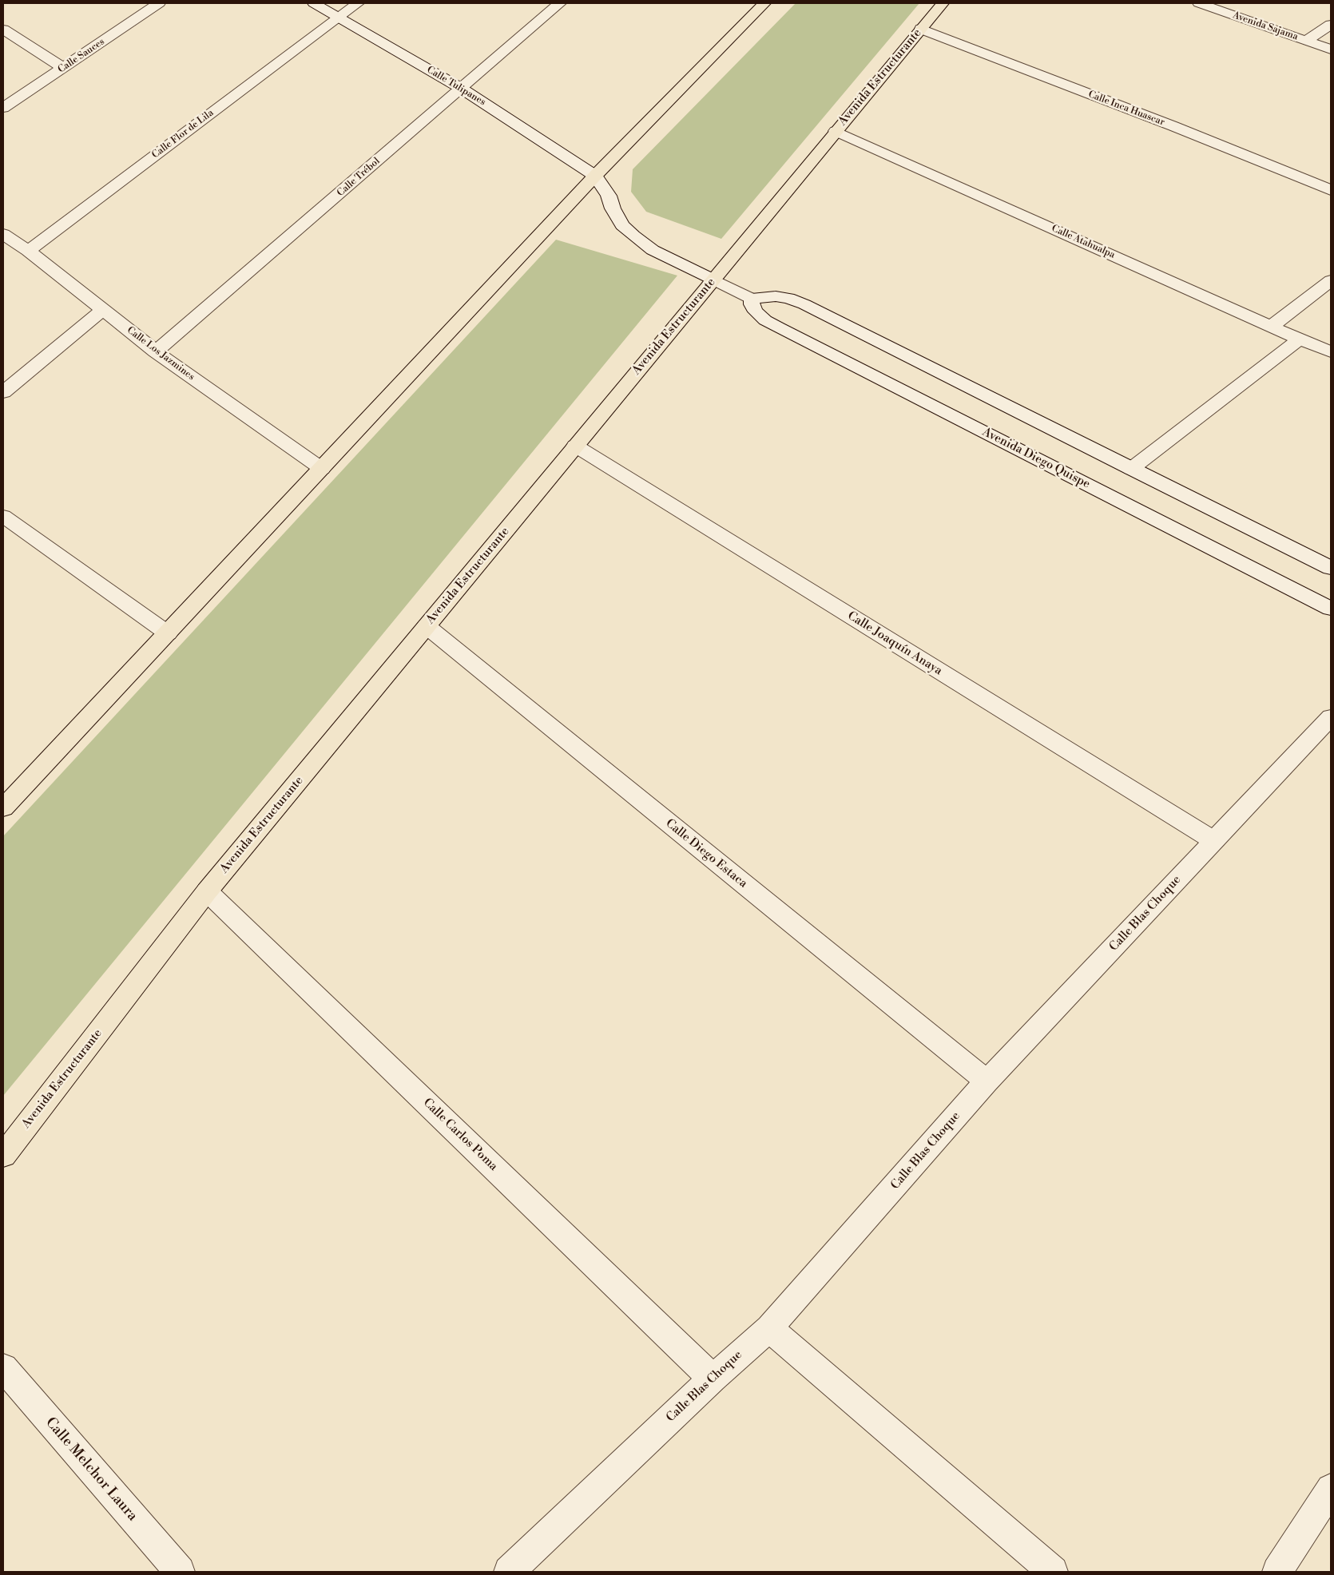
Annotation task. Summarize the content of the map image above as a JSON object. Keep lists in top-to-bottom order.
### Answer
{
  "streets": {
    "main road": ["Avenida Estructurante"],
    "street": [
      "Avenida Sajama",
      "Calle Sauces",
      "Calle Tulipanes",
      "Calle Inca Huascar",
      "Calle Flor de Lila",
      "Calle Trébol",
      "Calle Atahualpa",
      "Calle Los Jazmines",
      "Avenida Diego Quispe",
      "Calle Joaquín Anaya",
      "Calle Diego Estaca",
      "Calle Blas Choque",
      "Calle Carlos Poma",
      "Calle Melchor Laura"
    ]
  },
  "crossings": [
    ["Avenida Estructurante", "Calle Inca Huascar"],
    ["Avenida Estructurante", "Calle Atahualpa"],
    ["Avenida Estructurante", "Calle Joaquín Anaya"],
    ["Avenida Estructurante", "Calle Diego Estaca"],
    ["Avenida Estructurante", "Calle Carlos Poma"],
    ["Calle Tulipanes", "Calle Flor de Lila"],
    ["Calle Tulipanes", "Calle Trébol"],
    ["Calle Flor de Lila", "Calle Los Jazmines"],
    ["Calle Trébol", "Calle Los Jazmines"],
    ["Calle Joaquín Anaya", "Calle Blas Choque"],
    ["Calle Diego Estaca", "Calle Blas Choque"],
    ["Calle Blas Choque", "Calle Carlos Poma"]
  ]
}
